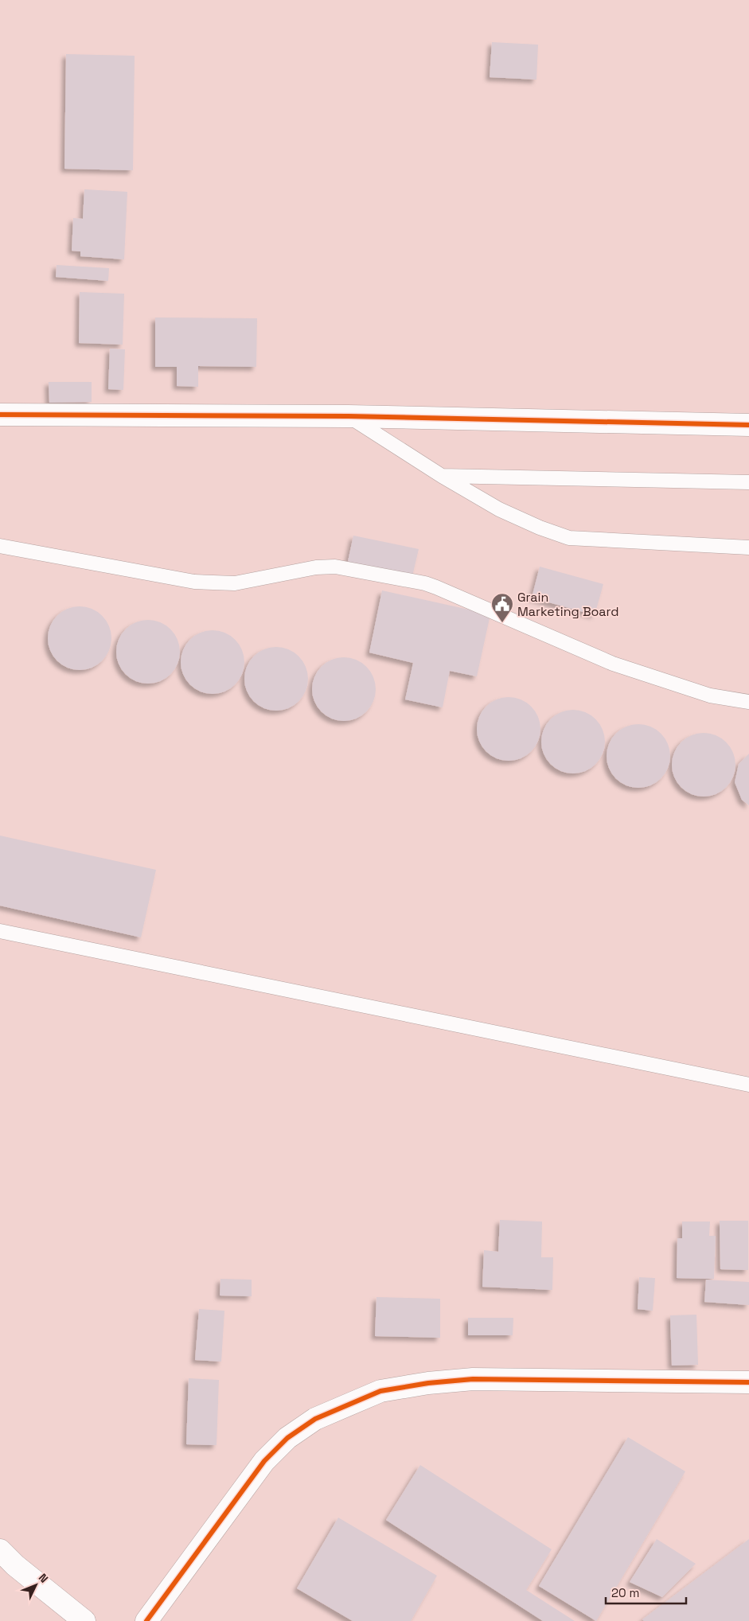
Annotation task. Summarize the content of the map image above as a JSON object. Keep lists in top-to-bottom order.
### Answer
{
  "places": {
    "public building": ["Grain Marketing Board"]
  },
  "scale_bar": "20 m",
  "north": "top right"
}
